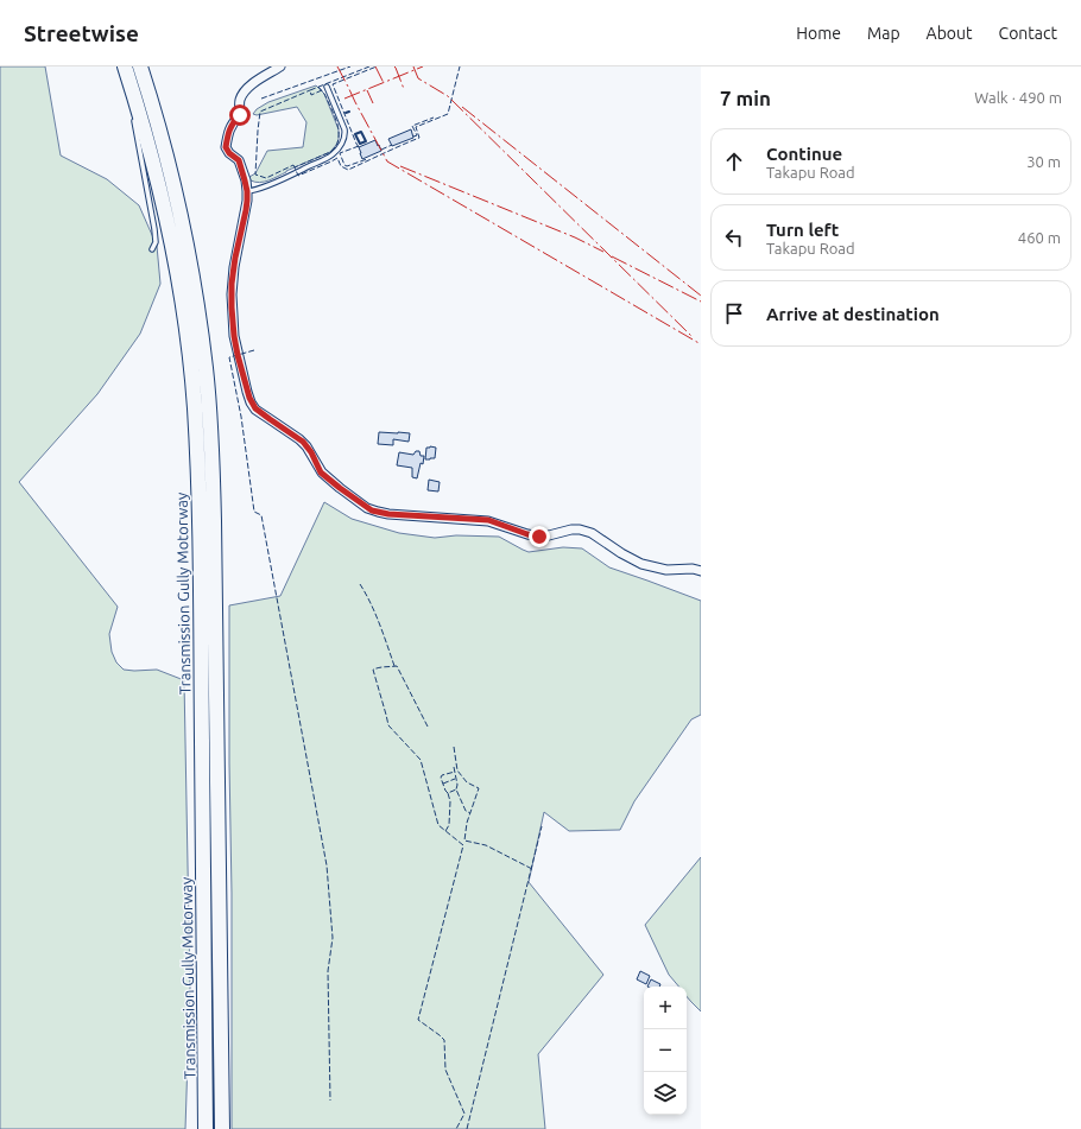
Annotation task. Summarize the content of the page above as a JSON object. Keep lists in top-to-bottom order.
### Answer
{
  "streets": {
    "highway": ["Transmission Gully Motorway"]
  },
  "page": {
    "header": "Streetwise",
    "nav": [
      "Home",
      "Map",
      "About",
      "Contact"
    ],
    "heading": ["7 min", "Walk · 490 m"],
    "list": [
      ["Continue", "Takapu Road", "30 m"],
      ["Turn left", "Takapu Road", "460 m"],
      "Arrive at destination"
    ],
    "map_buttons": ["+", "−"]
  }
}
